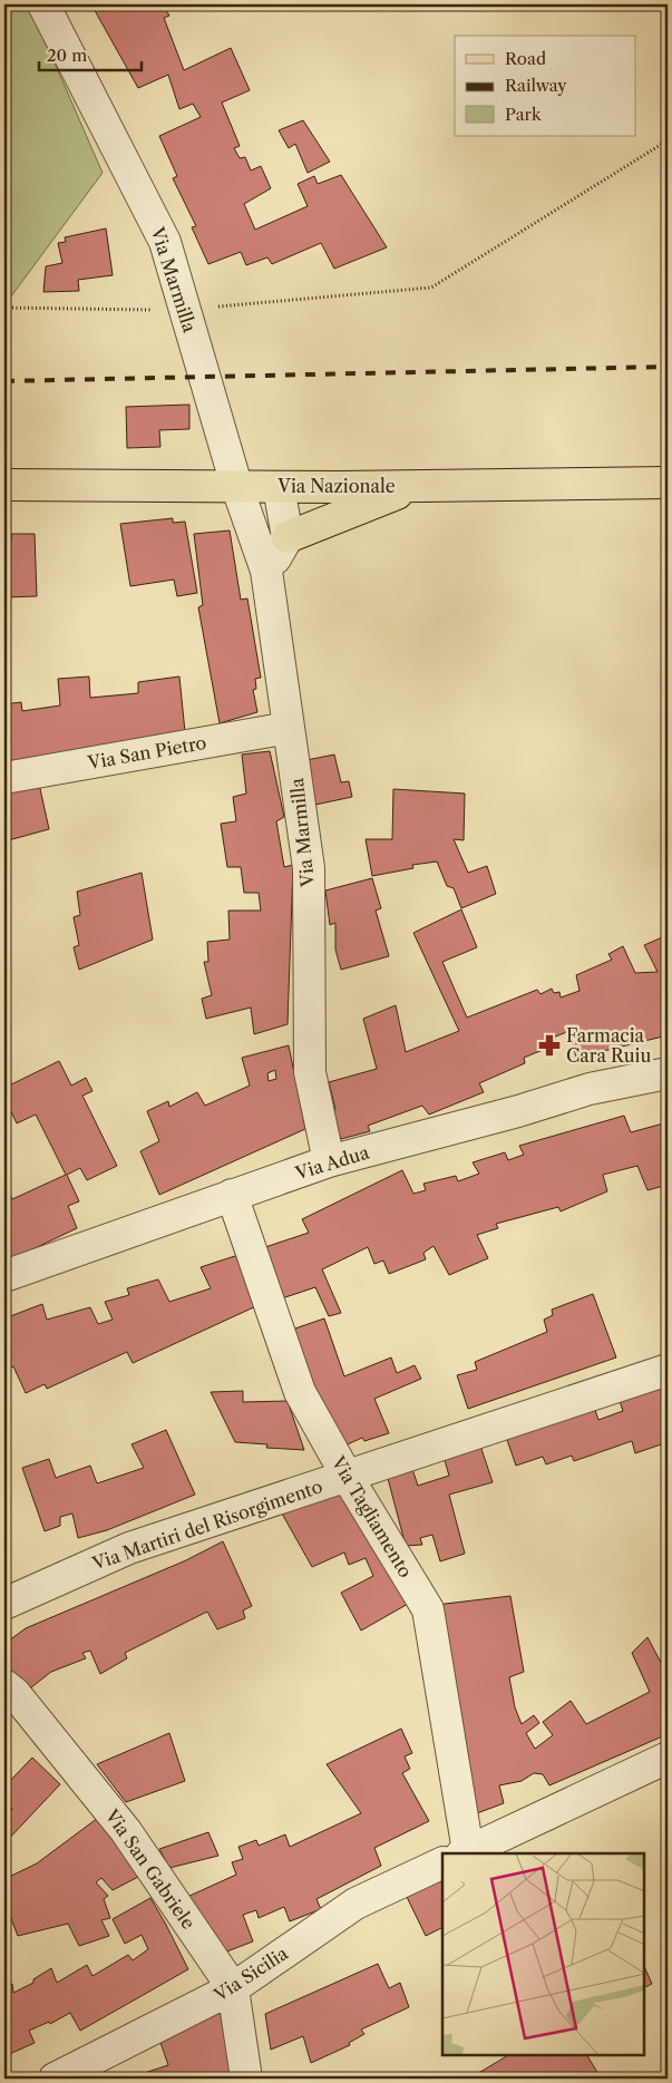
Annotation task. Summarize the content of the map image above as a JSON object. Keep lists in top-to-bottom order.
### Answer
{
  "streets": {
    "main road": ["Via Nazionale"],
    "street": [
      "Via Marmilla",
      "Via San Pietro",
      "Via Adua",
      "Via Tagliamento",
      "Via Martiri del Risorgimento",
      "Via San Gabriele",
      "Via Sicilia"
    ]
  },
  "crossings": [
    ["Via Marmilla", "Via Nazionale"],
    ["Via Marmilla", "Via San Pietro"],
    ["Via Marmilla", "Via Adua"],
    ["Via Adua", "Via Tagliamento"],
    ["Via Tagliamento", "Via Martiri del Risorgimento"],
    ["Via San Gabriele", "Via Sicilia"]
  ],
  "places": {
    "pharmacy": ["Farmacia Cara Ruiu"]
  },
  "legend": ["Road", "Railway", "Park"],
  "scale_bar": "20 m"
}
